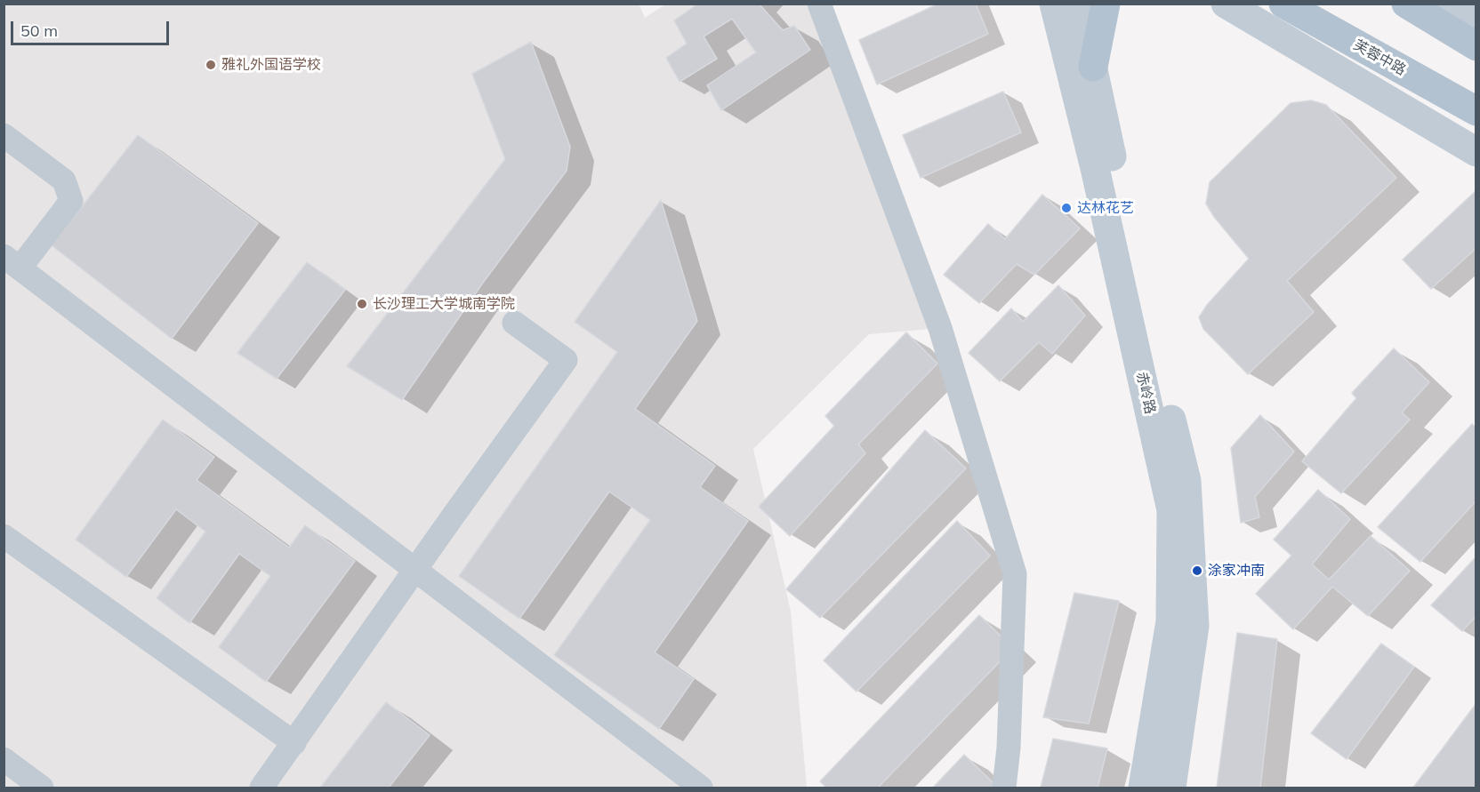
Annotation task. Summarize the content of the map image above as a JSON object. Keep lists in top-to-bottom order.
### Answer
{
  "streets": {
    "main road": ["芙蓉中路", "赤岭路"]
  },
  "places": [
    "雅礼外国语学校",
    "达林花艺",
    "长沙理工大学城南学院",
    "涂家冲南"
  ],
  "scale_bar": "50 m"
}
